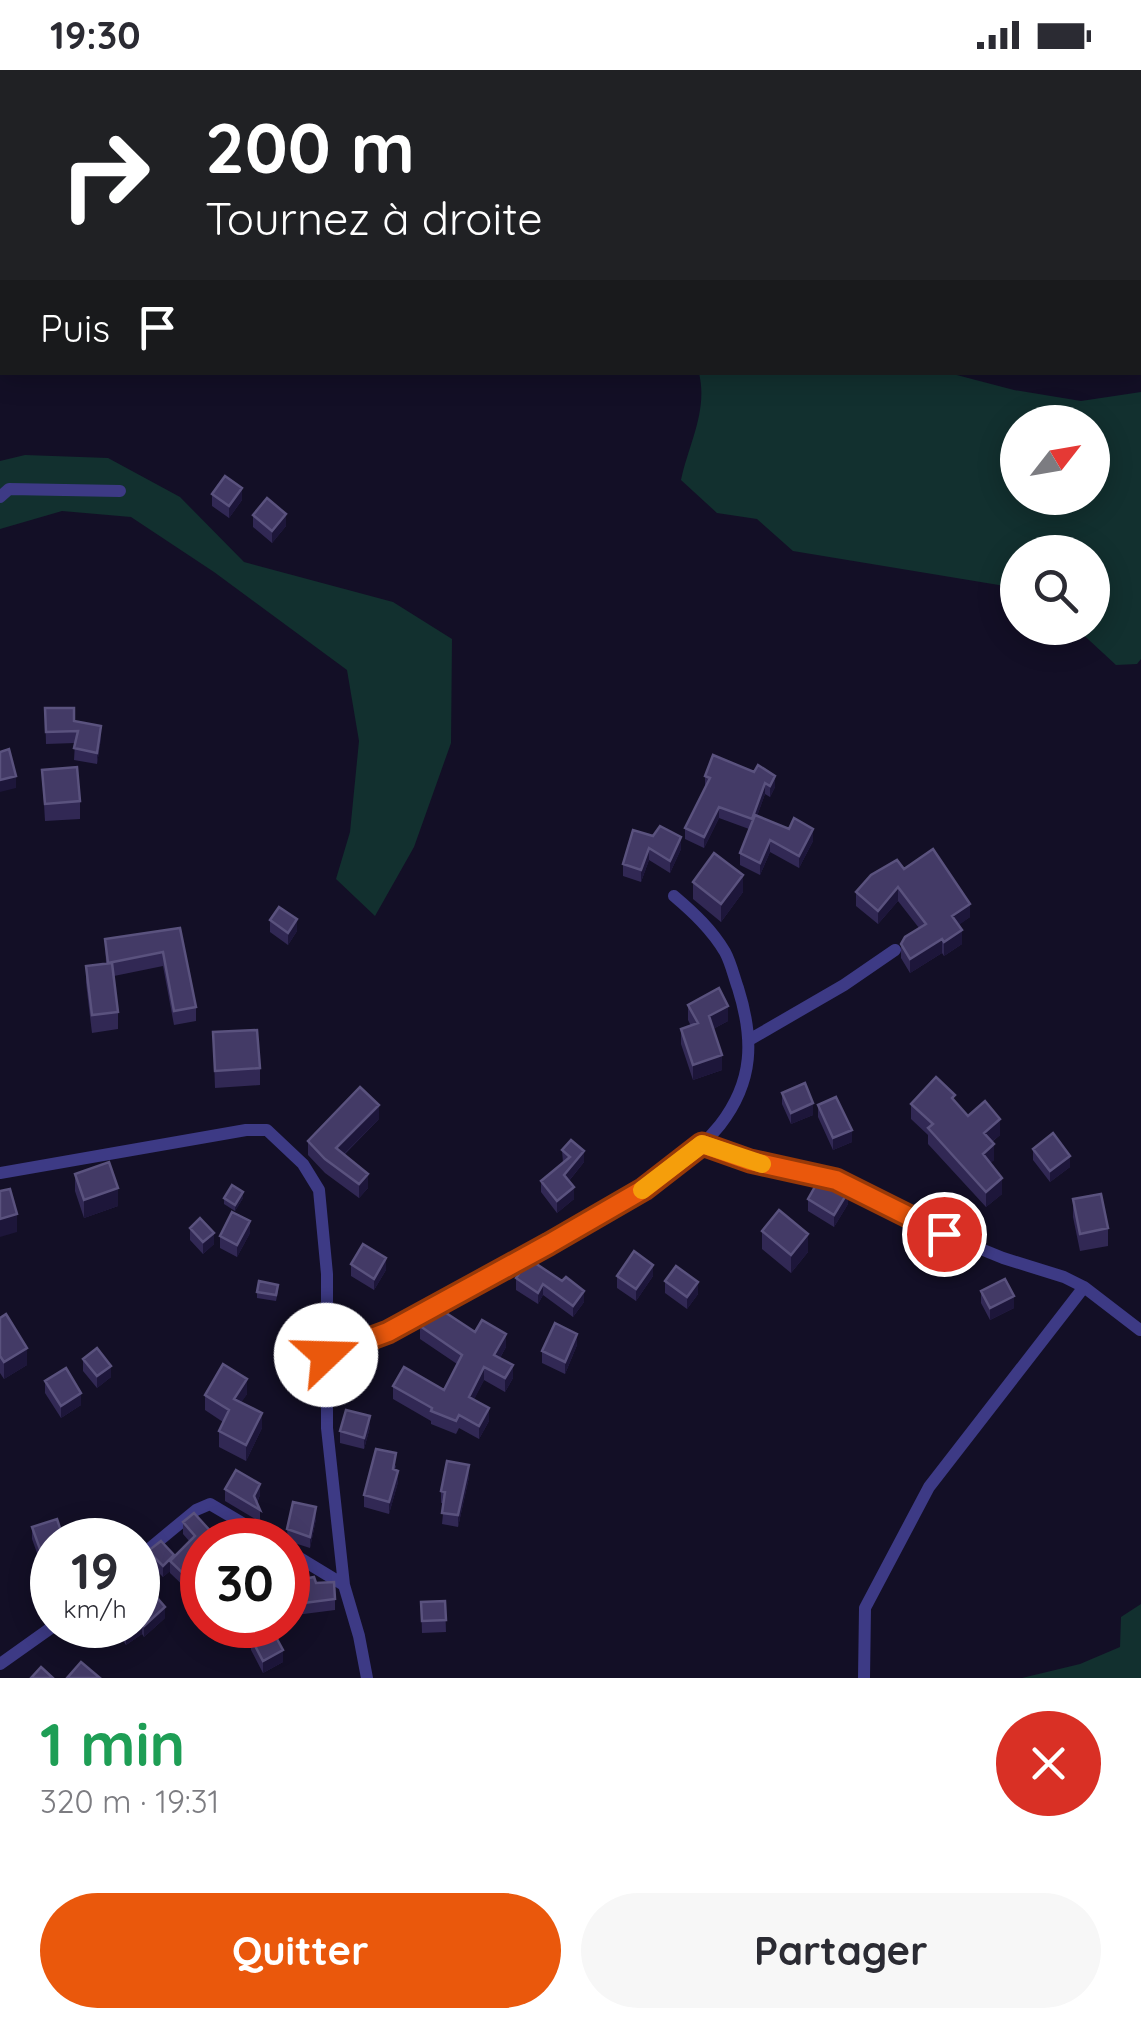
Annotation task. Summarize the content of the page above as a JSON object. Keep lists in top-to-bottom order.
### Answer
{
  "north": "top right",
  "page": {
    "status": "19:30",
    "turn": ["200 m", "Tournez à droite"],
    "then": "Puis",
    "speed": "19 km/h",
    "limit": "30",
    "heading": ["1 min", "320 m · 19:31"],
    "buttons": ["Quitter", "Partager"]
  }
}
